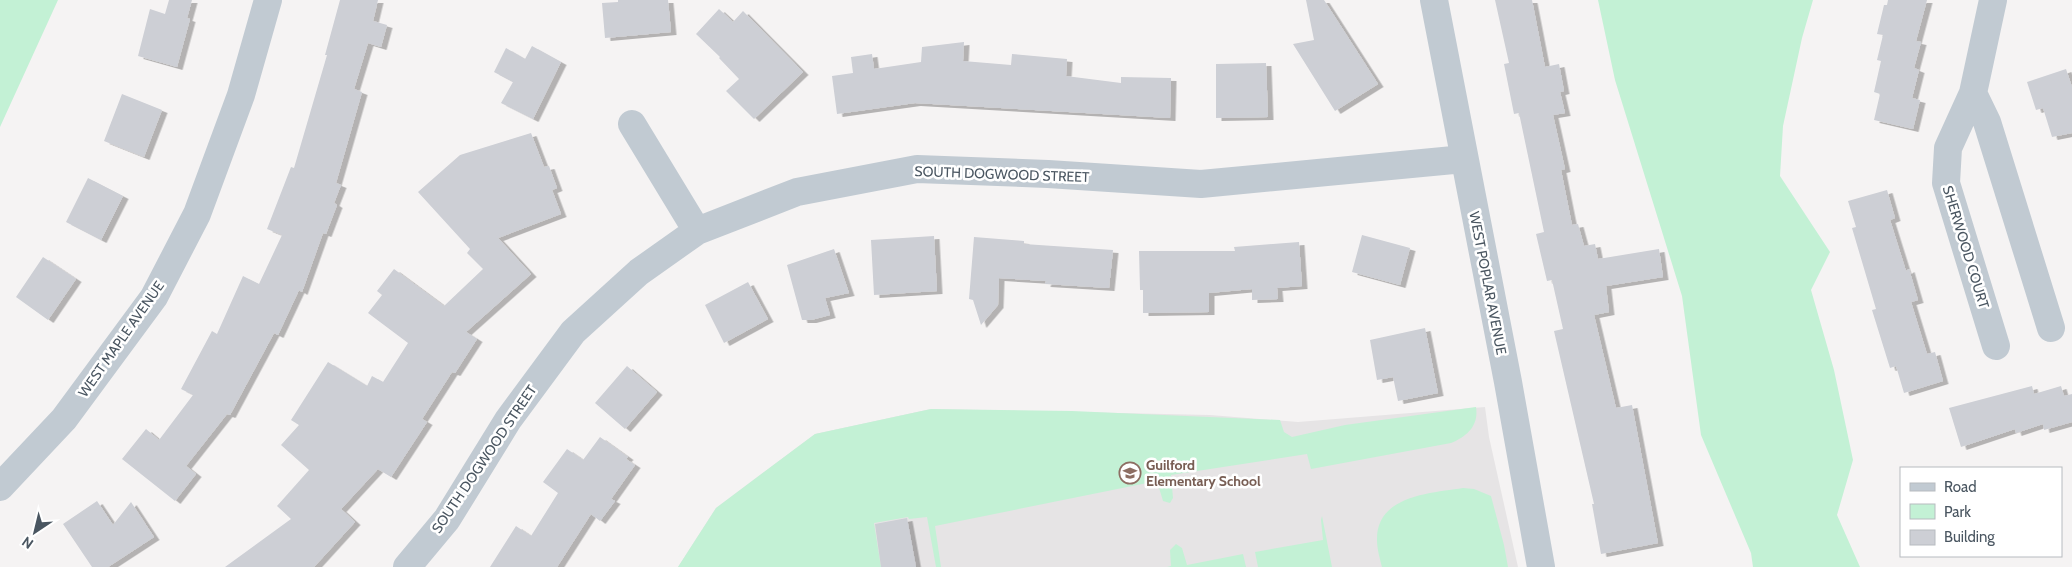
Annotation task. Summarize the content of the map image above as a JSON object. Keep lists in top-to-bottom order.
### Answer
{
  "streets": {
    "street": [
      "SOUTH DOGWOOD STREET",
      "SHERWOOD COURT",
      "WEST POPLAR AVENUE",
      "WEST MAPLE AVENUE"
    ]
  },
  "crossings": [
    ["SOUTH DOGWOOD STREET", "WEST POPLAR AVENUE"]
  ],
  "places": {
    "school or university": ["Guilford Elementary School"]
  },
  "legend": ["Road", "Park", "Building"],
  "north": "bottom left"
}
